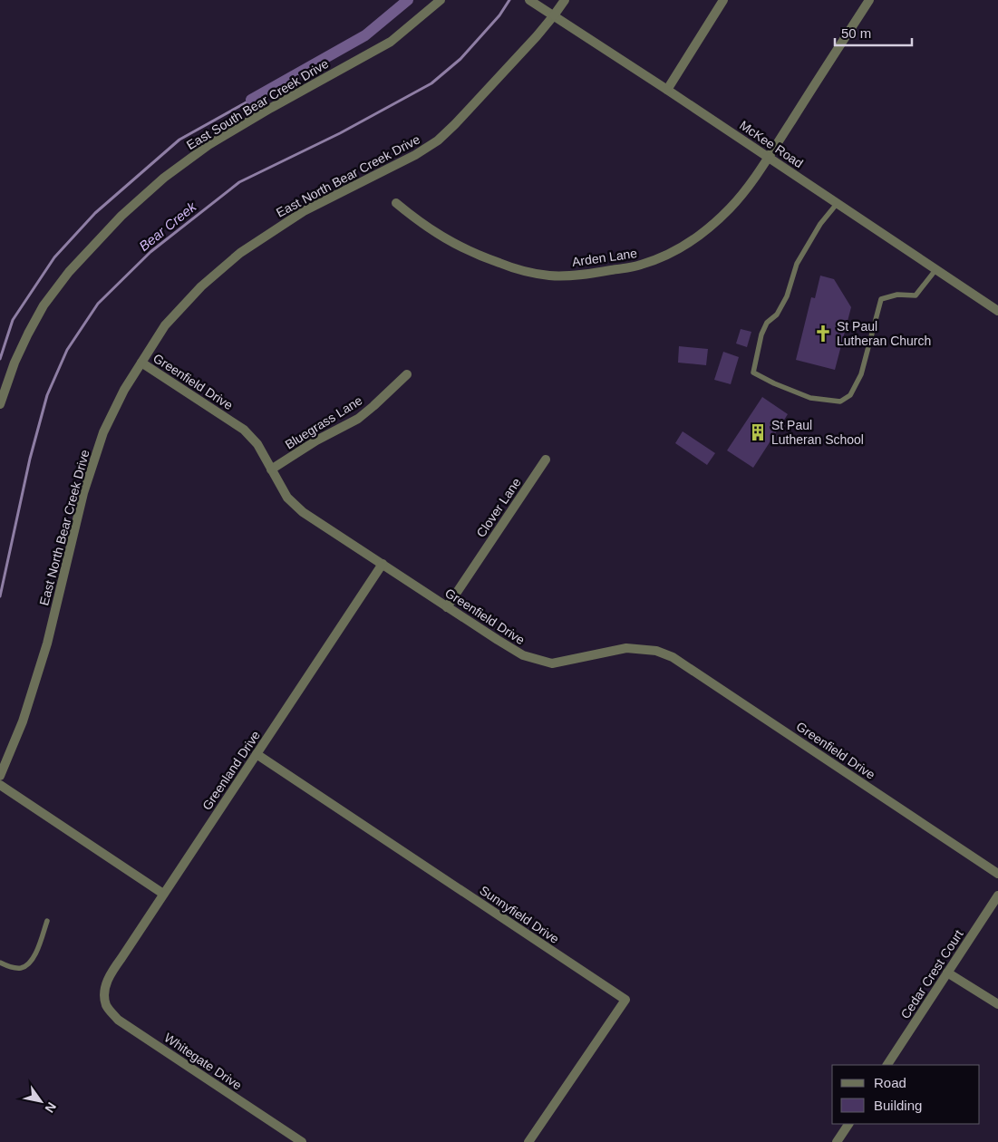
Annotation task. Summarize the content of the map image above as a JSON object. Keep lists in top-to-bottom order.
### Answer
{
  "streets": {
    "street": [
      "East South Bear Creek Drive",
      "McKee Road",
      "East North Bear Creek Drive",
      "Arden Lane",
      "Greenfield Drive",
      "Bluegrass Lane",
      "Clover Lane",
      "Greenland Drive",
      "Sunnyfield Drive",
      "Cedar Crest Court",
      "Whitegate Drive"
    ]
  },
  "crossings": [
    ["McKee Road", "East North Bear Creek Drive"],
    ["McKee Road", "Arden Lane"],
    ["East North Bear Creek Drive", "Greenfield Drive"],
    ["Greenfield Drive", "Bluegrass Lane"],
    ["Greenfield Drive", "Clover Lane"],
    ["Greenfield Drive", "Greenland Drive"],
    ["Greenland Drive", "Sunnyfield Drive"],
    ["Greenland Drive", "Whitegate Drive"]
  ],
  "water": ["Bear Creek"],
  "places": {
    "church": ["St Paul Lutheran Church"],
    "building": ["St Paul Lutheran School"]
  },
  "legend": ["Road", "Building"],
  "scale_bar": "50 m",
  "north": "bottom right"
}
